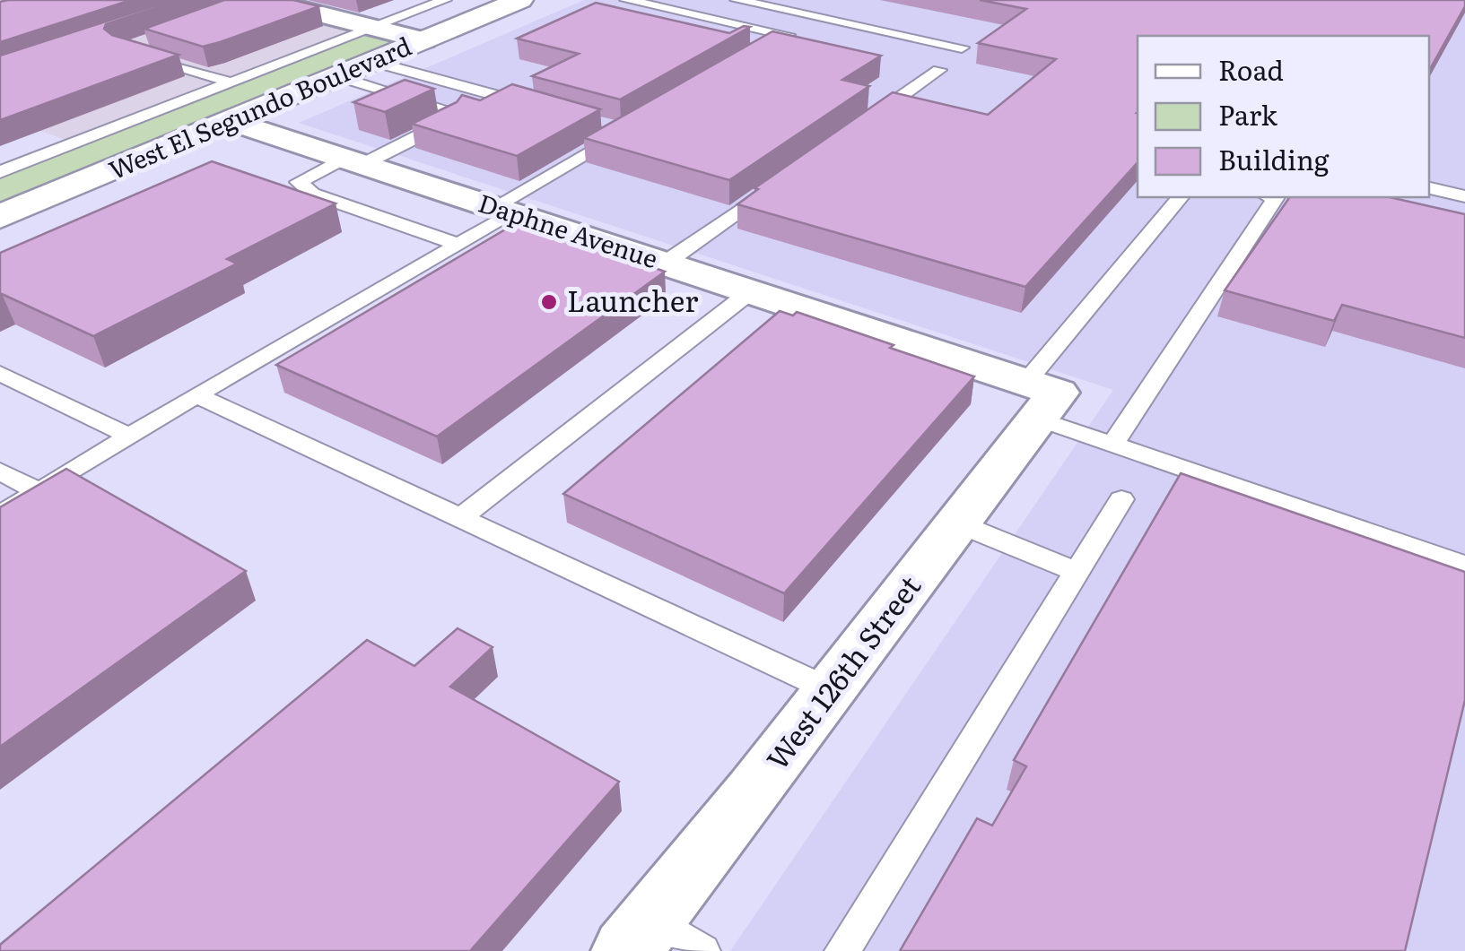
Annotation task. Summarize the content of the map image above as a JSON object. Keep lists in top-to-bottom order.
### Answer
{
  "streets": {
    "main road": ["West El Segundo Boulevard"],
    "street": ["Daphne Avenue", "West 126th Street"]
  },
  "crossings": [
    ["West El Segundo Boulevard", "Daphne Avenue"],
    ["Daphne Avenue", "West 126th Street"]
  ],
  "places": ["Launcher"],
  "legend": ["Road", "Park", "Building"]
}
